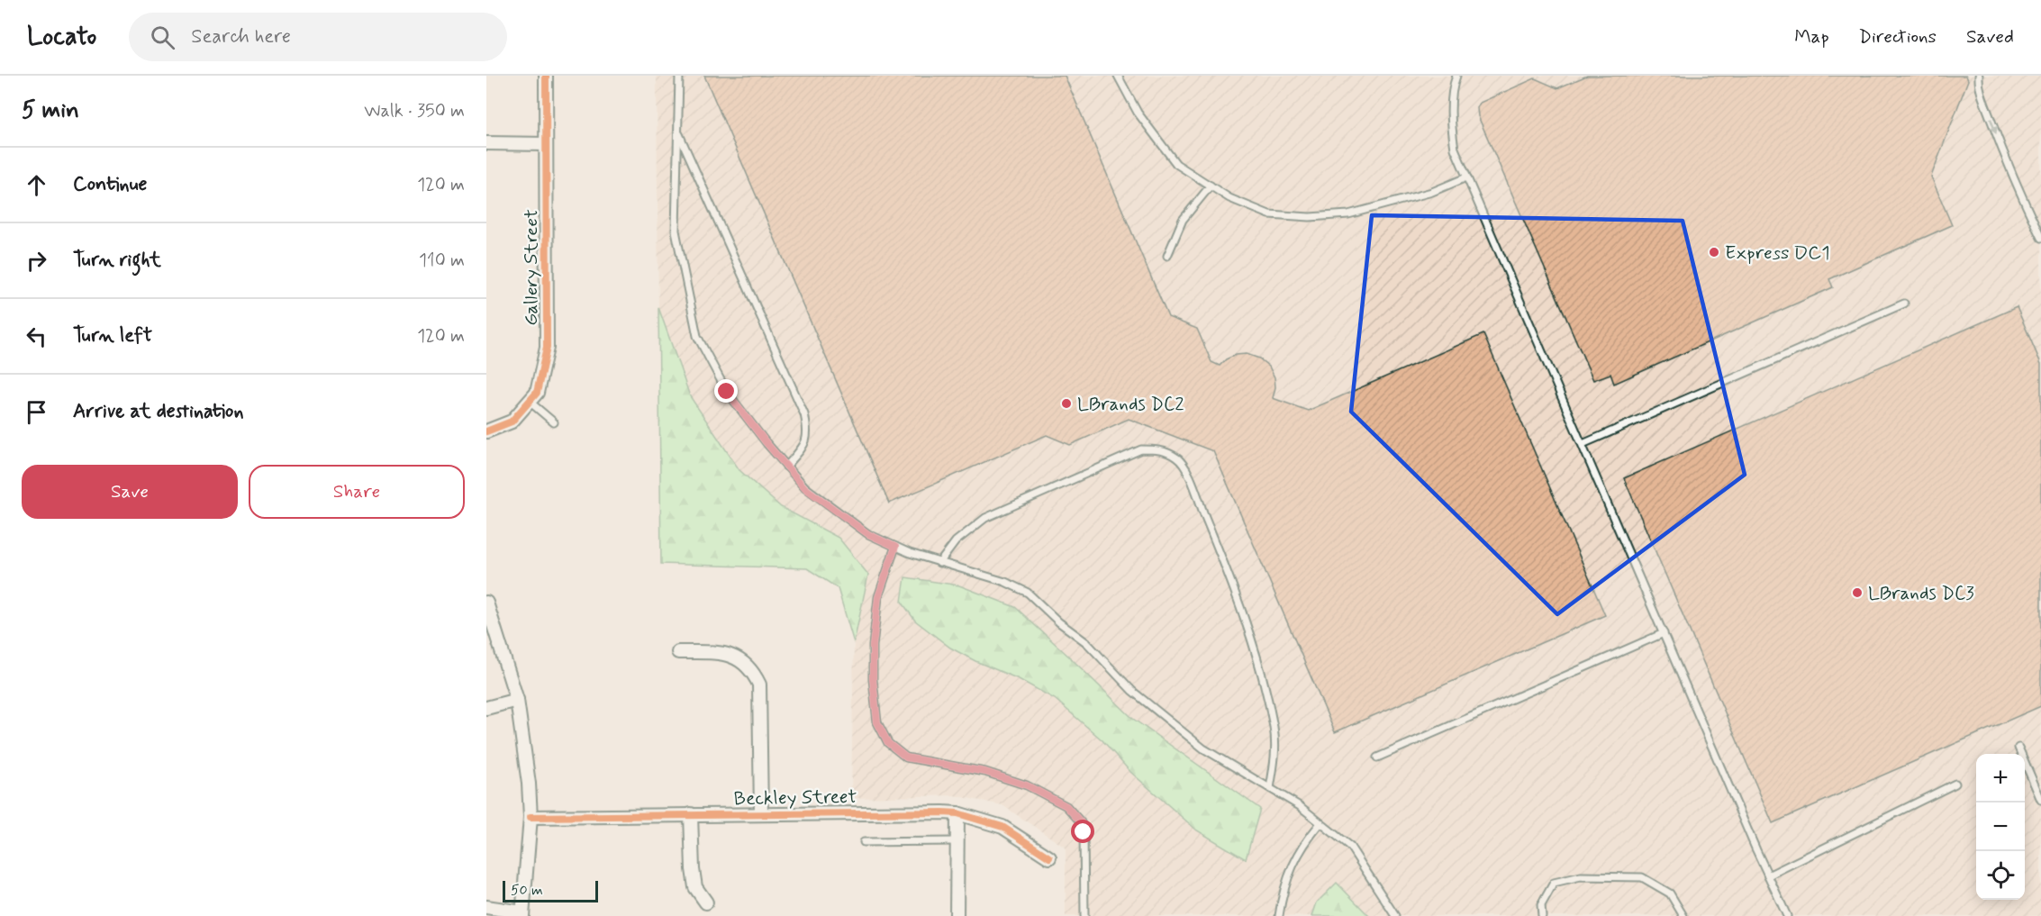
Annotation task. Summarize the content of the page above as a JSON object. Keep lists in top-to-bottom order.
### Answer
{
  "streets": {
    "street": ["Gallery Street", "Beckley Street"]
  },
  "places": ["Express DC1", "LBrands DC2", "LBrands DC3"],
  "scale_bar": "50 m",
  "page": {
    "header": "Locato",
    "search": "Search here",
    "nav": ["Map", "Directions", "Saved"],
    "heading": ["5 min", "Walk · 350 m"],
    "list": [
      ["Continue", "120 m"],
      ["Turn right", "110 m"],
      ["Turn left", "120 m"],
      "Arrive at destination"
    ],
    "buttons": ["Save", "Share"],
    "map_buttons": ["+", "−"],
    "scale": "50 m"
  }
}
